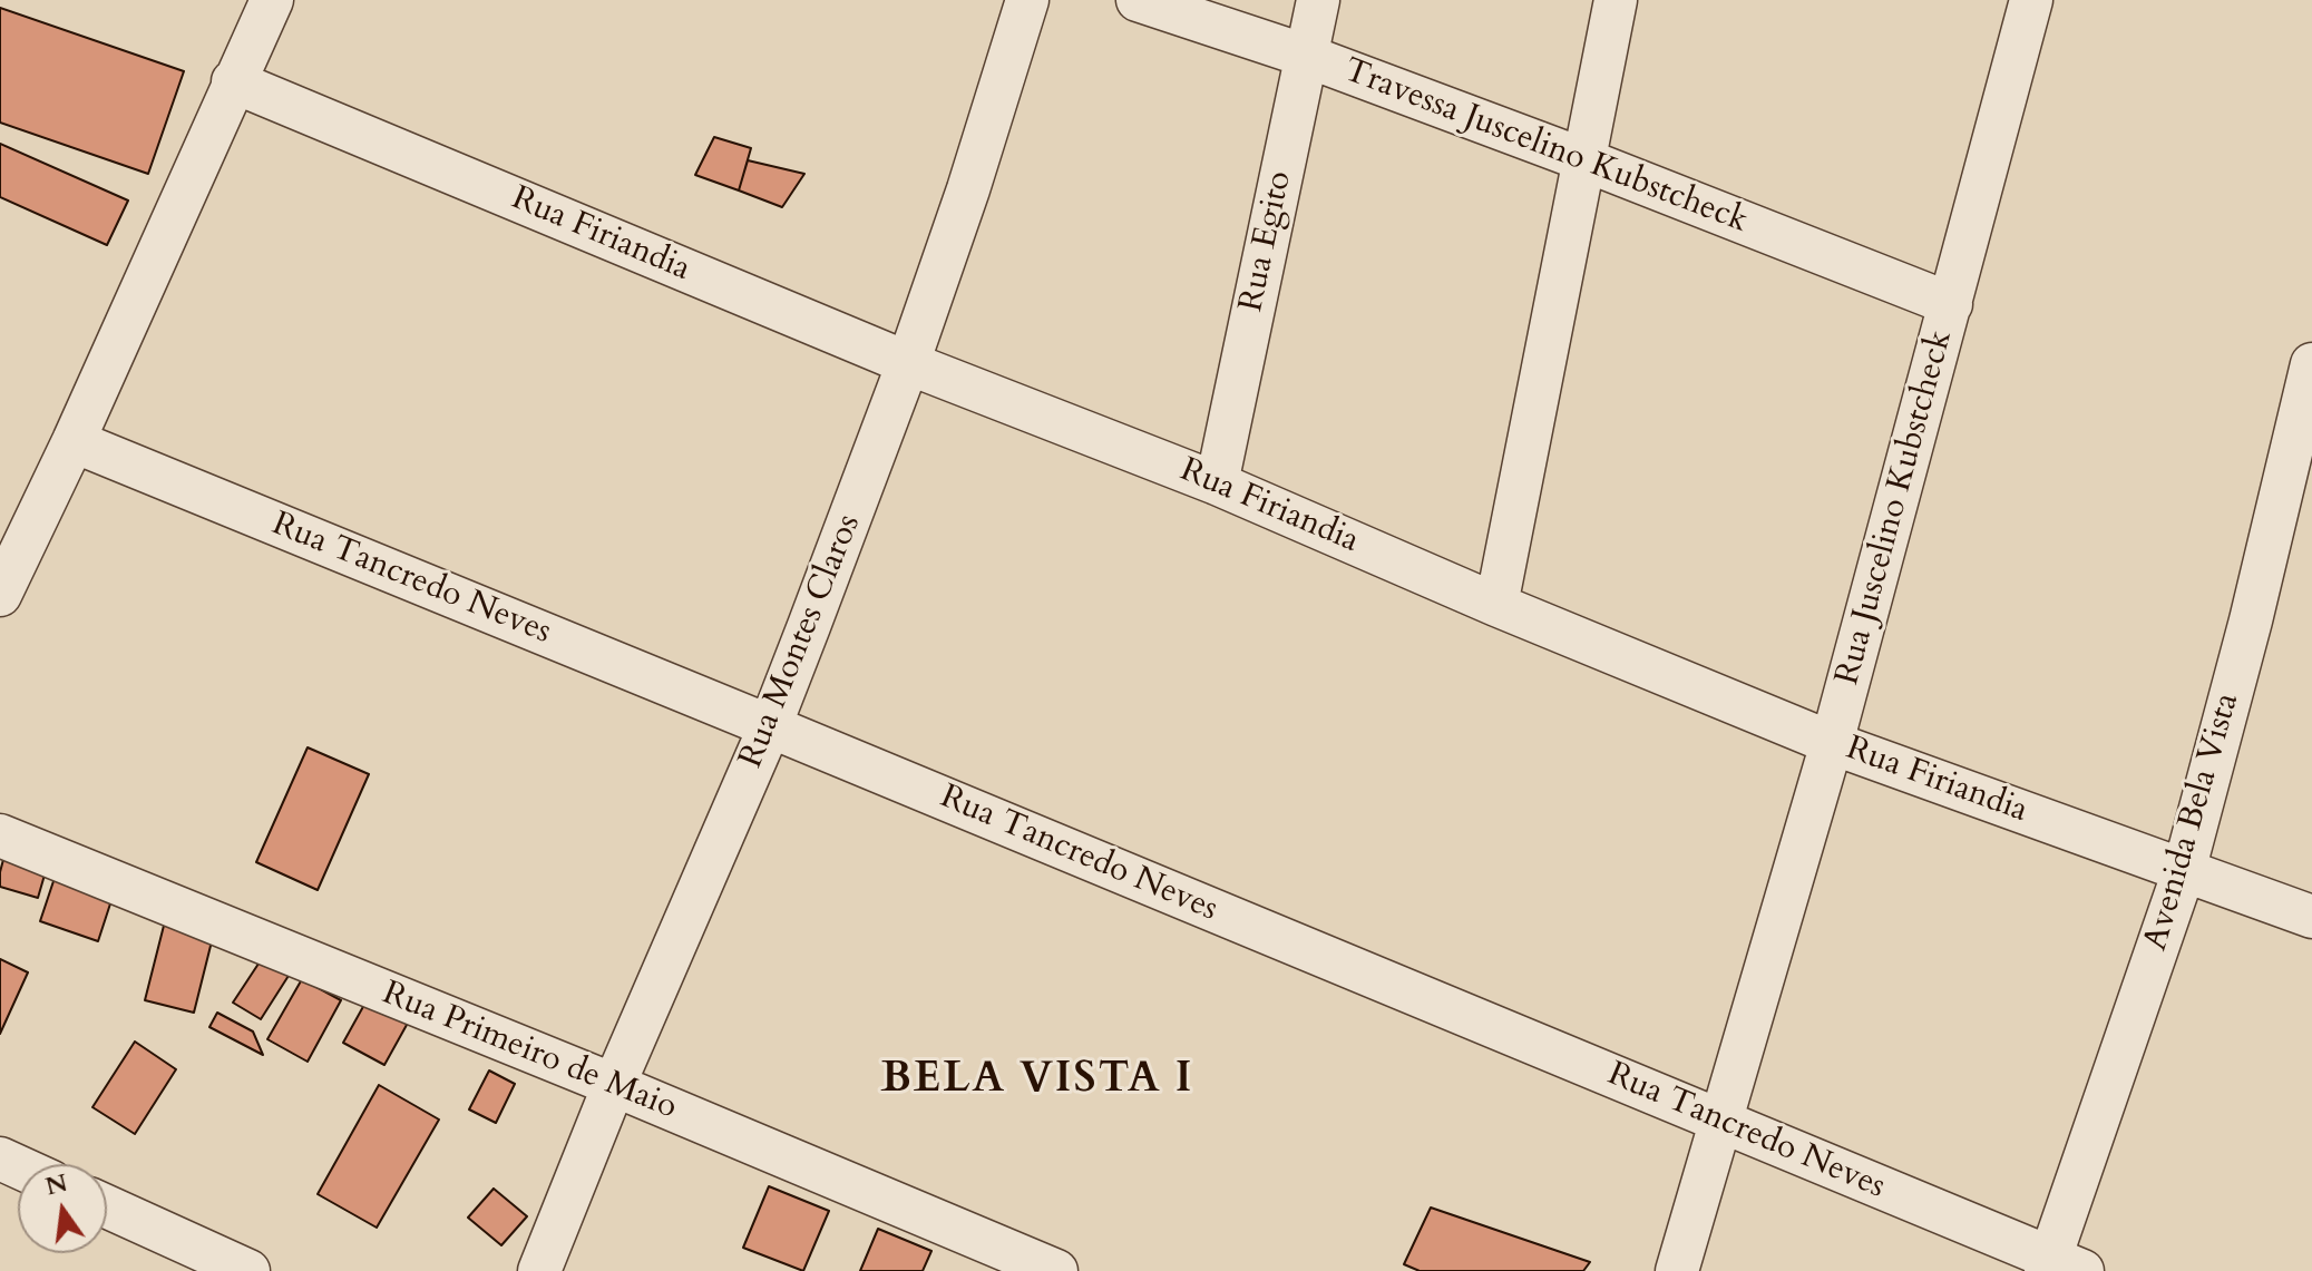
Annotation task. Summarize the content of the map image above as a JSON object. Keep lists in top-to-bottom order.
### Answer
{
  "streets": {
    "street": [
      "Travessa Juscelino Kubstcheck",
      "Rua Firiandia",
      "Rua Egito",
      "Rua Juscelino Kubstcheck",
      "Rua Tancredo Neves",
      "Rua Montes Claros",
      "Avenida Bela Vista",
      "Rua Primeiro de Maio"
    ]
  },
  "crossings": [
    ["Travessa Juscelino Kubstcheck", "Rua Egito"],
    ["Travessa Juscelino Kubstcheck", "Rua Juscelino Kubstcheck"],
    ["Rua Firiandia", "Rua Egito"],
    ["Rua Firiandia", "Rua Juscelino Kubstcheck"],
    ["Rua Firiandia", "Rua Montes Claros"],
    ["Rua Firiandia", "Avenida Bela Vista"],
    ["Rua Juscelino Kubstcheck", "Rua Tancredo Neves"],
    ["Rua Tancredo Neves", "Rua Montes Claros"],
    ["Rua Tancredo Neves", "Avenida Bela Vista"],
    ["Rua Montes Claros", "Rua Primeiro de Maio"]
  ],
  "districts": ["BELA VISTA I"],
  "north": "top"
}
